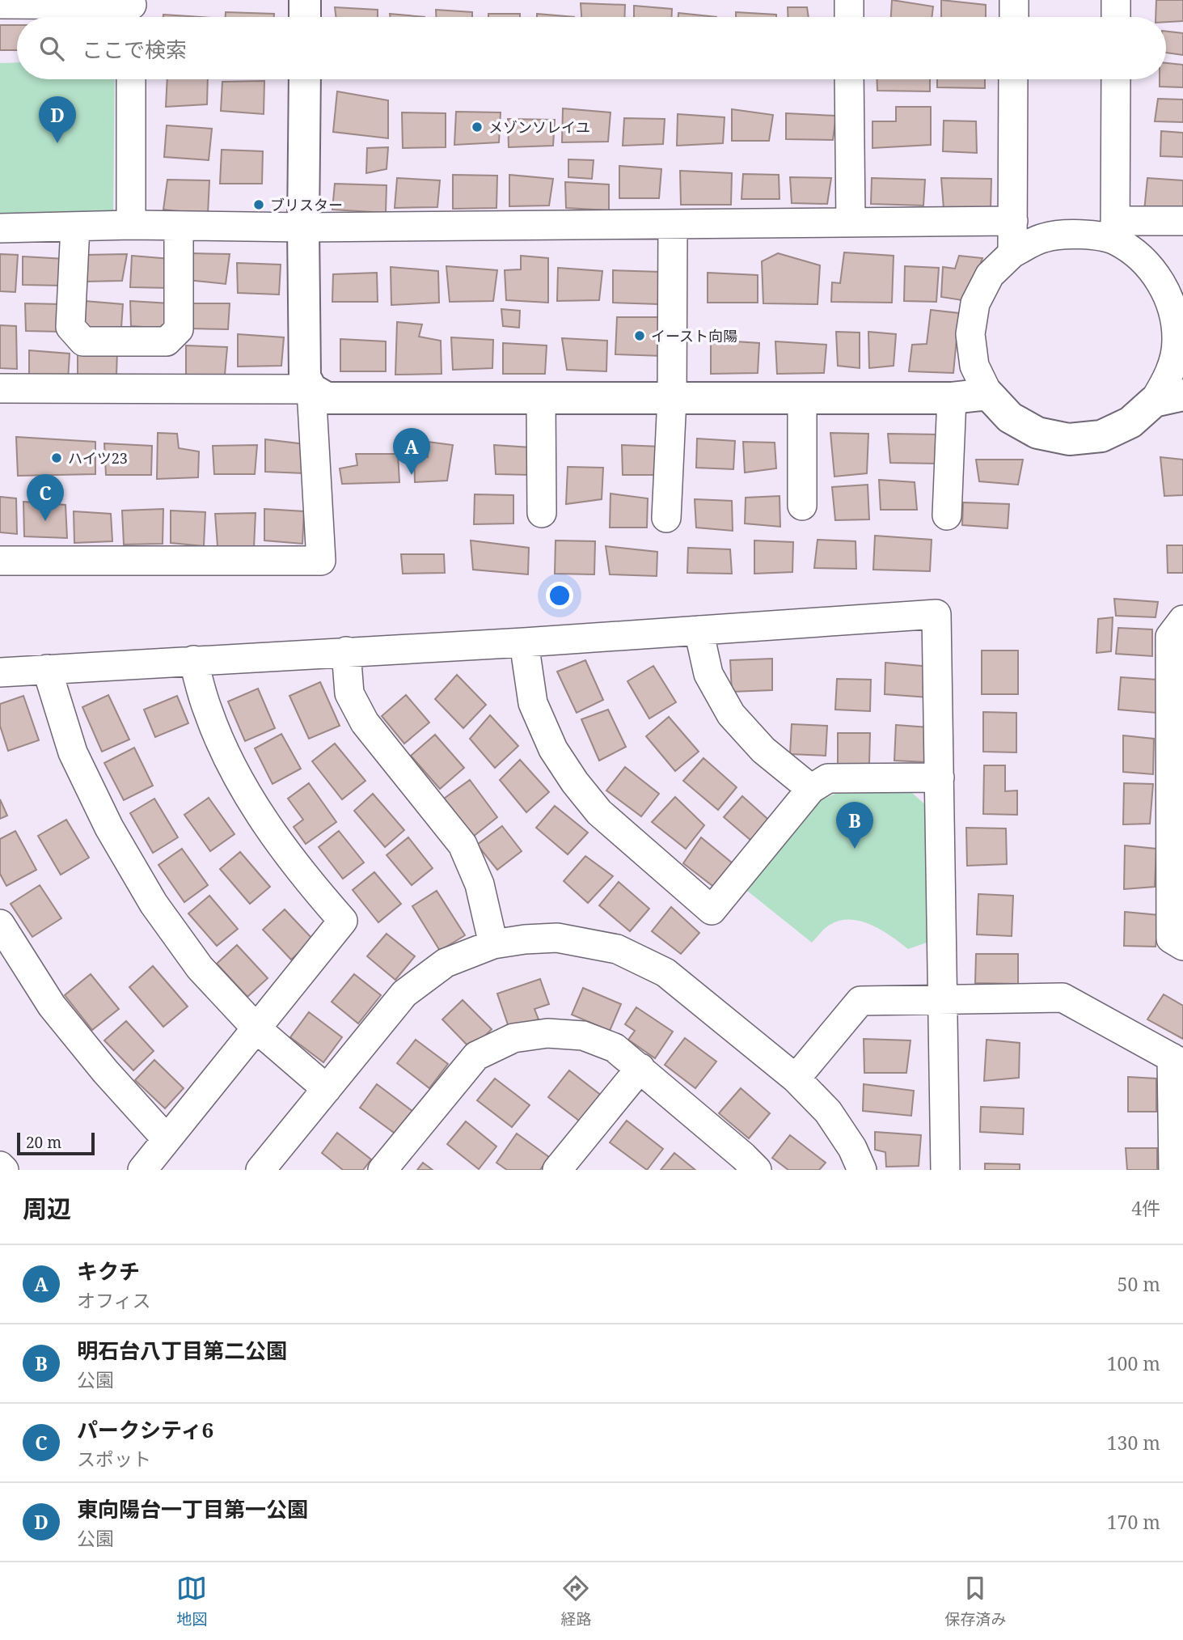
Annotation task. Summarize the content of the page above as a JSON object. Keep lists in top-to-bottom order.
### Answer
{
  "places": [
    "メゾンソレイユ",
    "ブリスター",
    "イースト向陽",
    "ハイツ23"
  ],
  "scale_bar": "20 m",
  "page": {
    "search": "ここで検索",
    "pins": [
      "D",
      "A",
      "C",
      "B"
    ],
    "scale": "20 m",
    "heading": ["周辺", "4件"],
    "list": [
      {
        "mark": "A",
        "name": "キクチ",
        "note": "オフィス",
        "value": "50 m"
      },
      {
        "mark": "B",
        "name": "明石台八丁目第二公園",
        "note": "公園",
        "value": "100 m"
      },
      {
        "mark": "C",
        "name": "パークシティ6",
        "note": "スポット",
        "value": "130 m"
      },
      {
        "mark": "D",
        "name": "東向陽台一丁目第一公園",
        "note": "公園",
        "value": "170 m"
      }
    ],
    "nav": ["地図", "経路", "保存済み"]
  }
}
